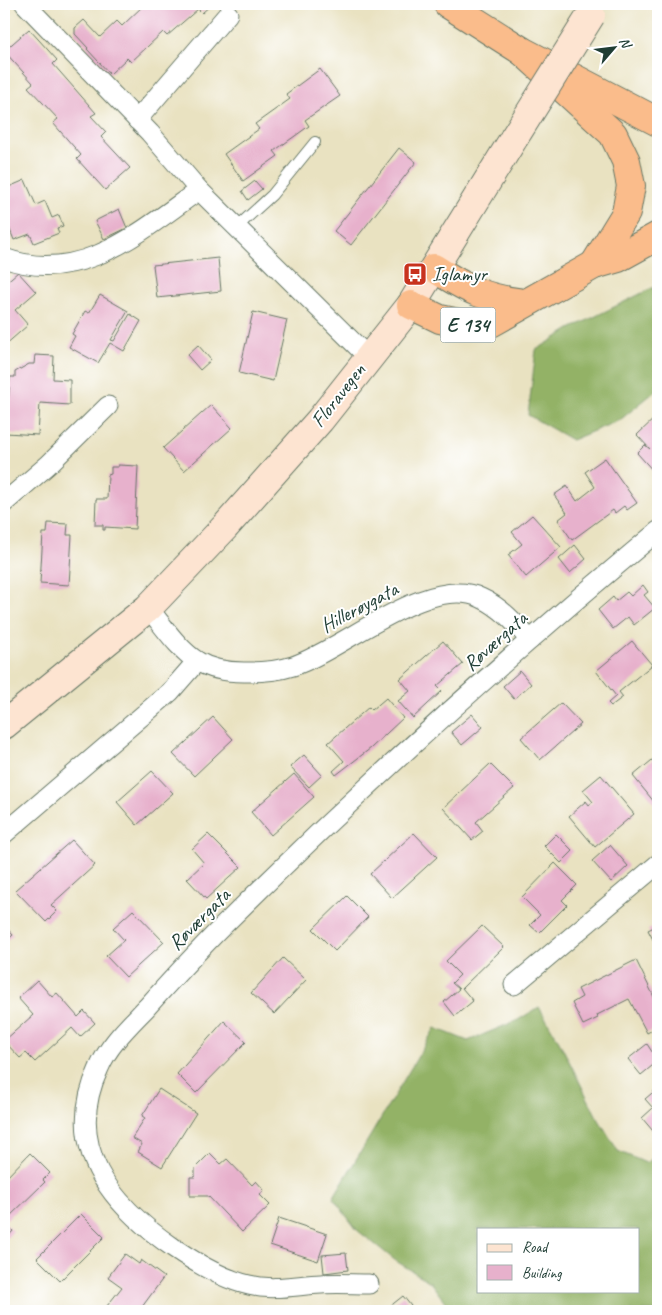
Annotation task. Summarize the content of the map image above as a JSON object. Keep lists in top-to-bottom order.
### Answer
{
  "streets": {
    "highway": ["E 134"],
    "street": ["Floravegen", "Hillerøygata", "Røværgata"]
  },
  "crossings": [
    ["E 134", "Floravegen"],
    ["Floravegen", "Hillerøygata"],
    ["Hillerøygata", "Røværgata"]
  ],
  "places": {
    "bus stop": ["Iglamyr"]
  },
  "legend": ["Road", "Building"],
  "north": "top right"
}
